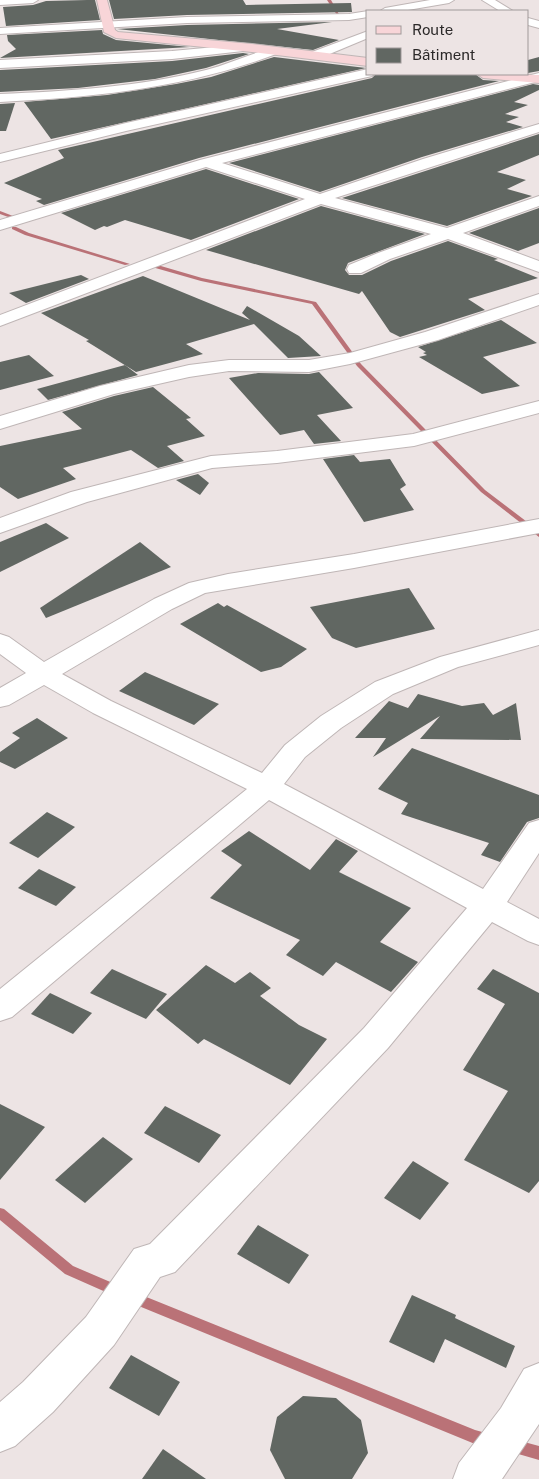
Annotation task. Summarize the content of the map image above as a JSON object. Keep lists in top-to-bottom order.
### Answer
{
  "legend": ["Route", "Bâtiment"]
}
